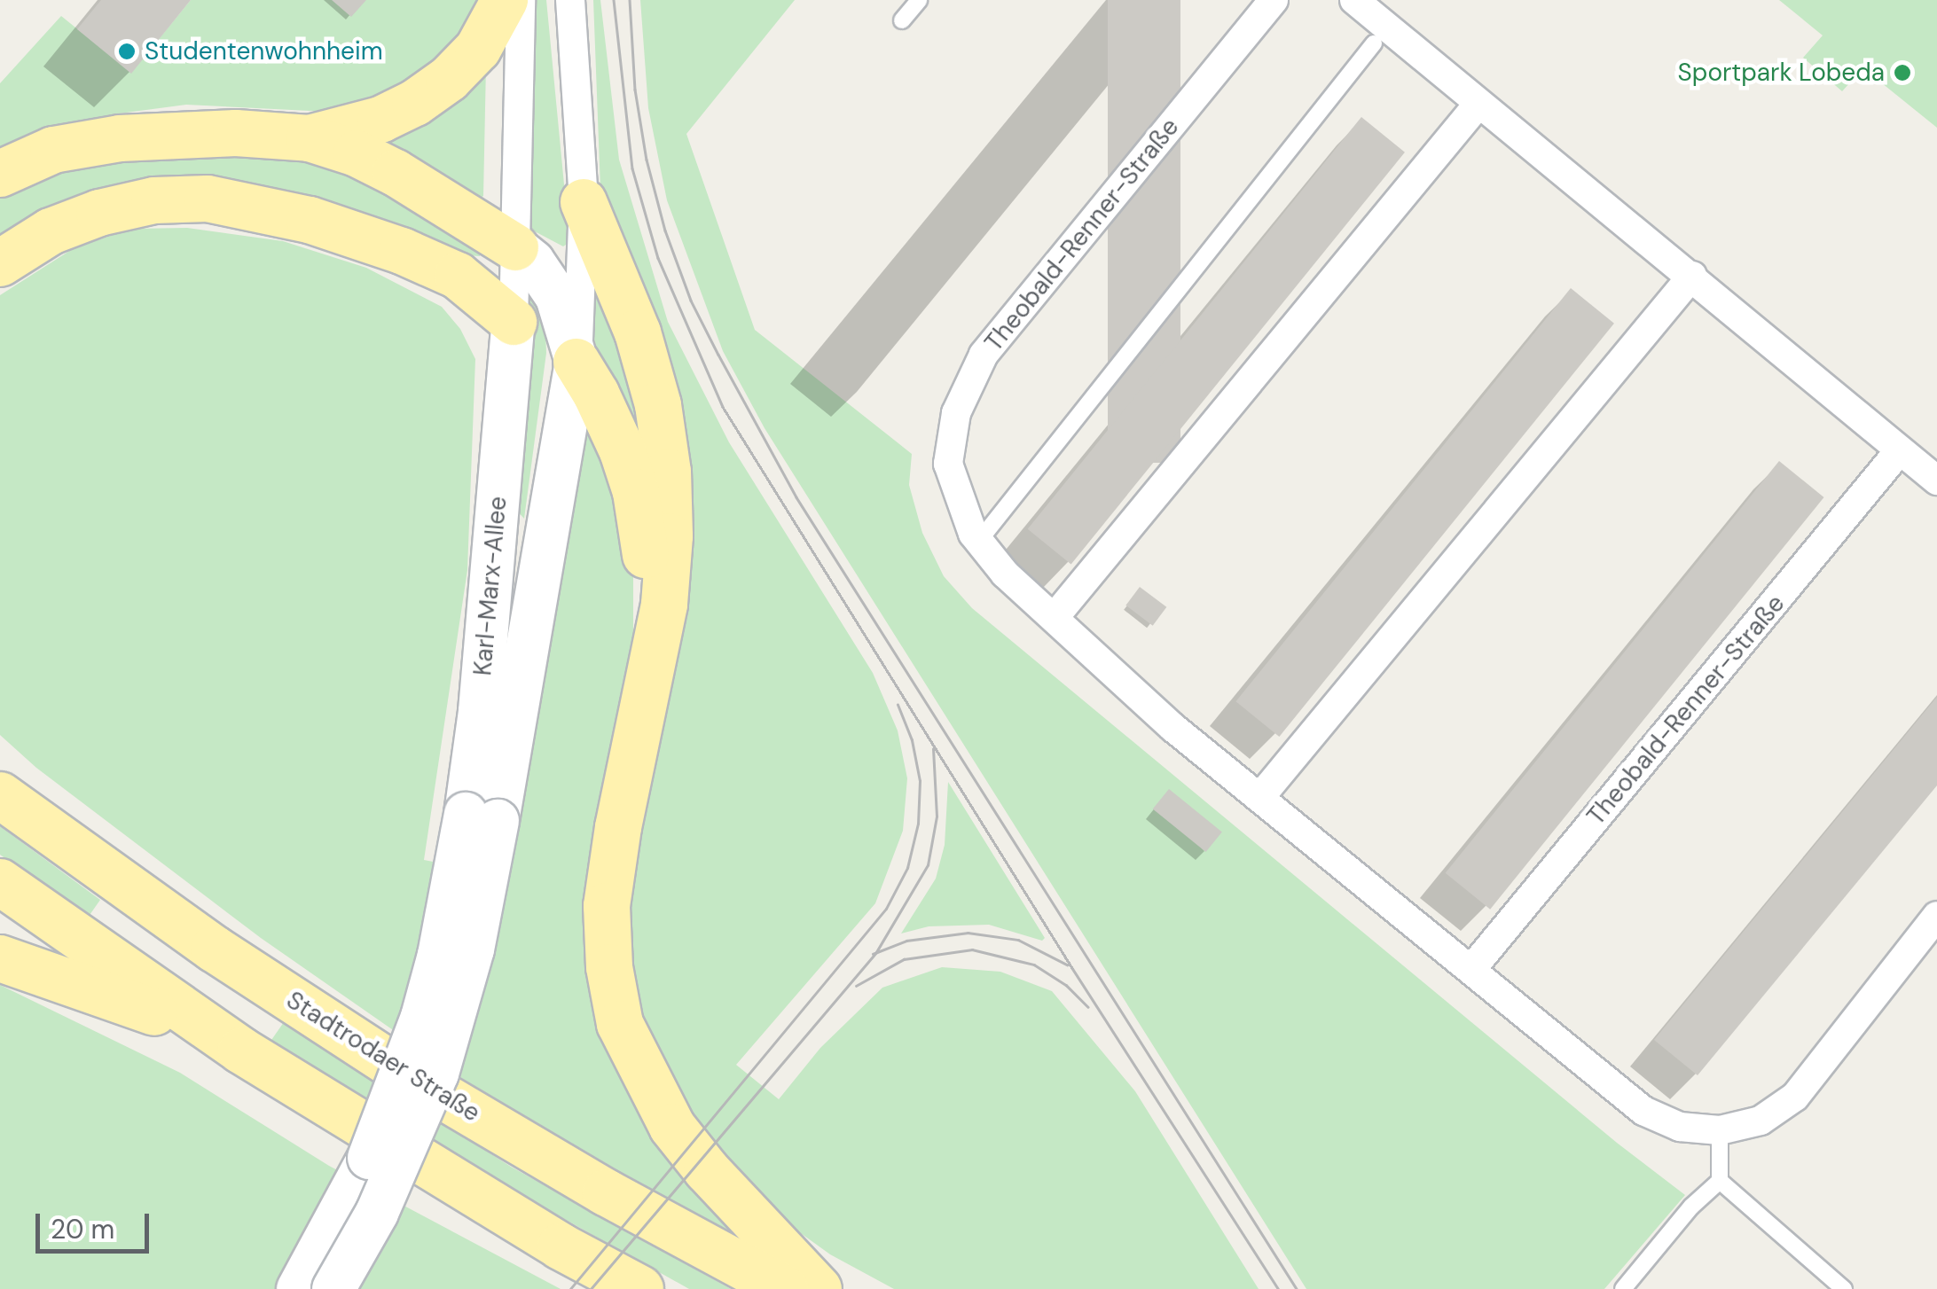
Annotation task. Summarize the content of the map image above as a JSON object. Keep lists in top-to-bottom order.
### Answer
{
  "streets": {
    "main road": ["Karl-Marx-Allee", "Stadtrodaer Straße"],
    "street": ["Theobald-Renner-Straße"]
  },
  "places": ["Studentenwohnheim", "Sportpark Lobeda"],
  "scale_bar": "20 m"
}
